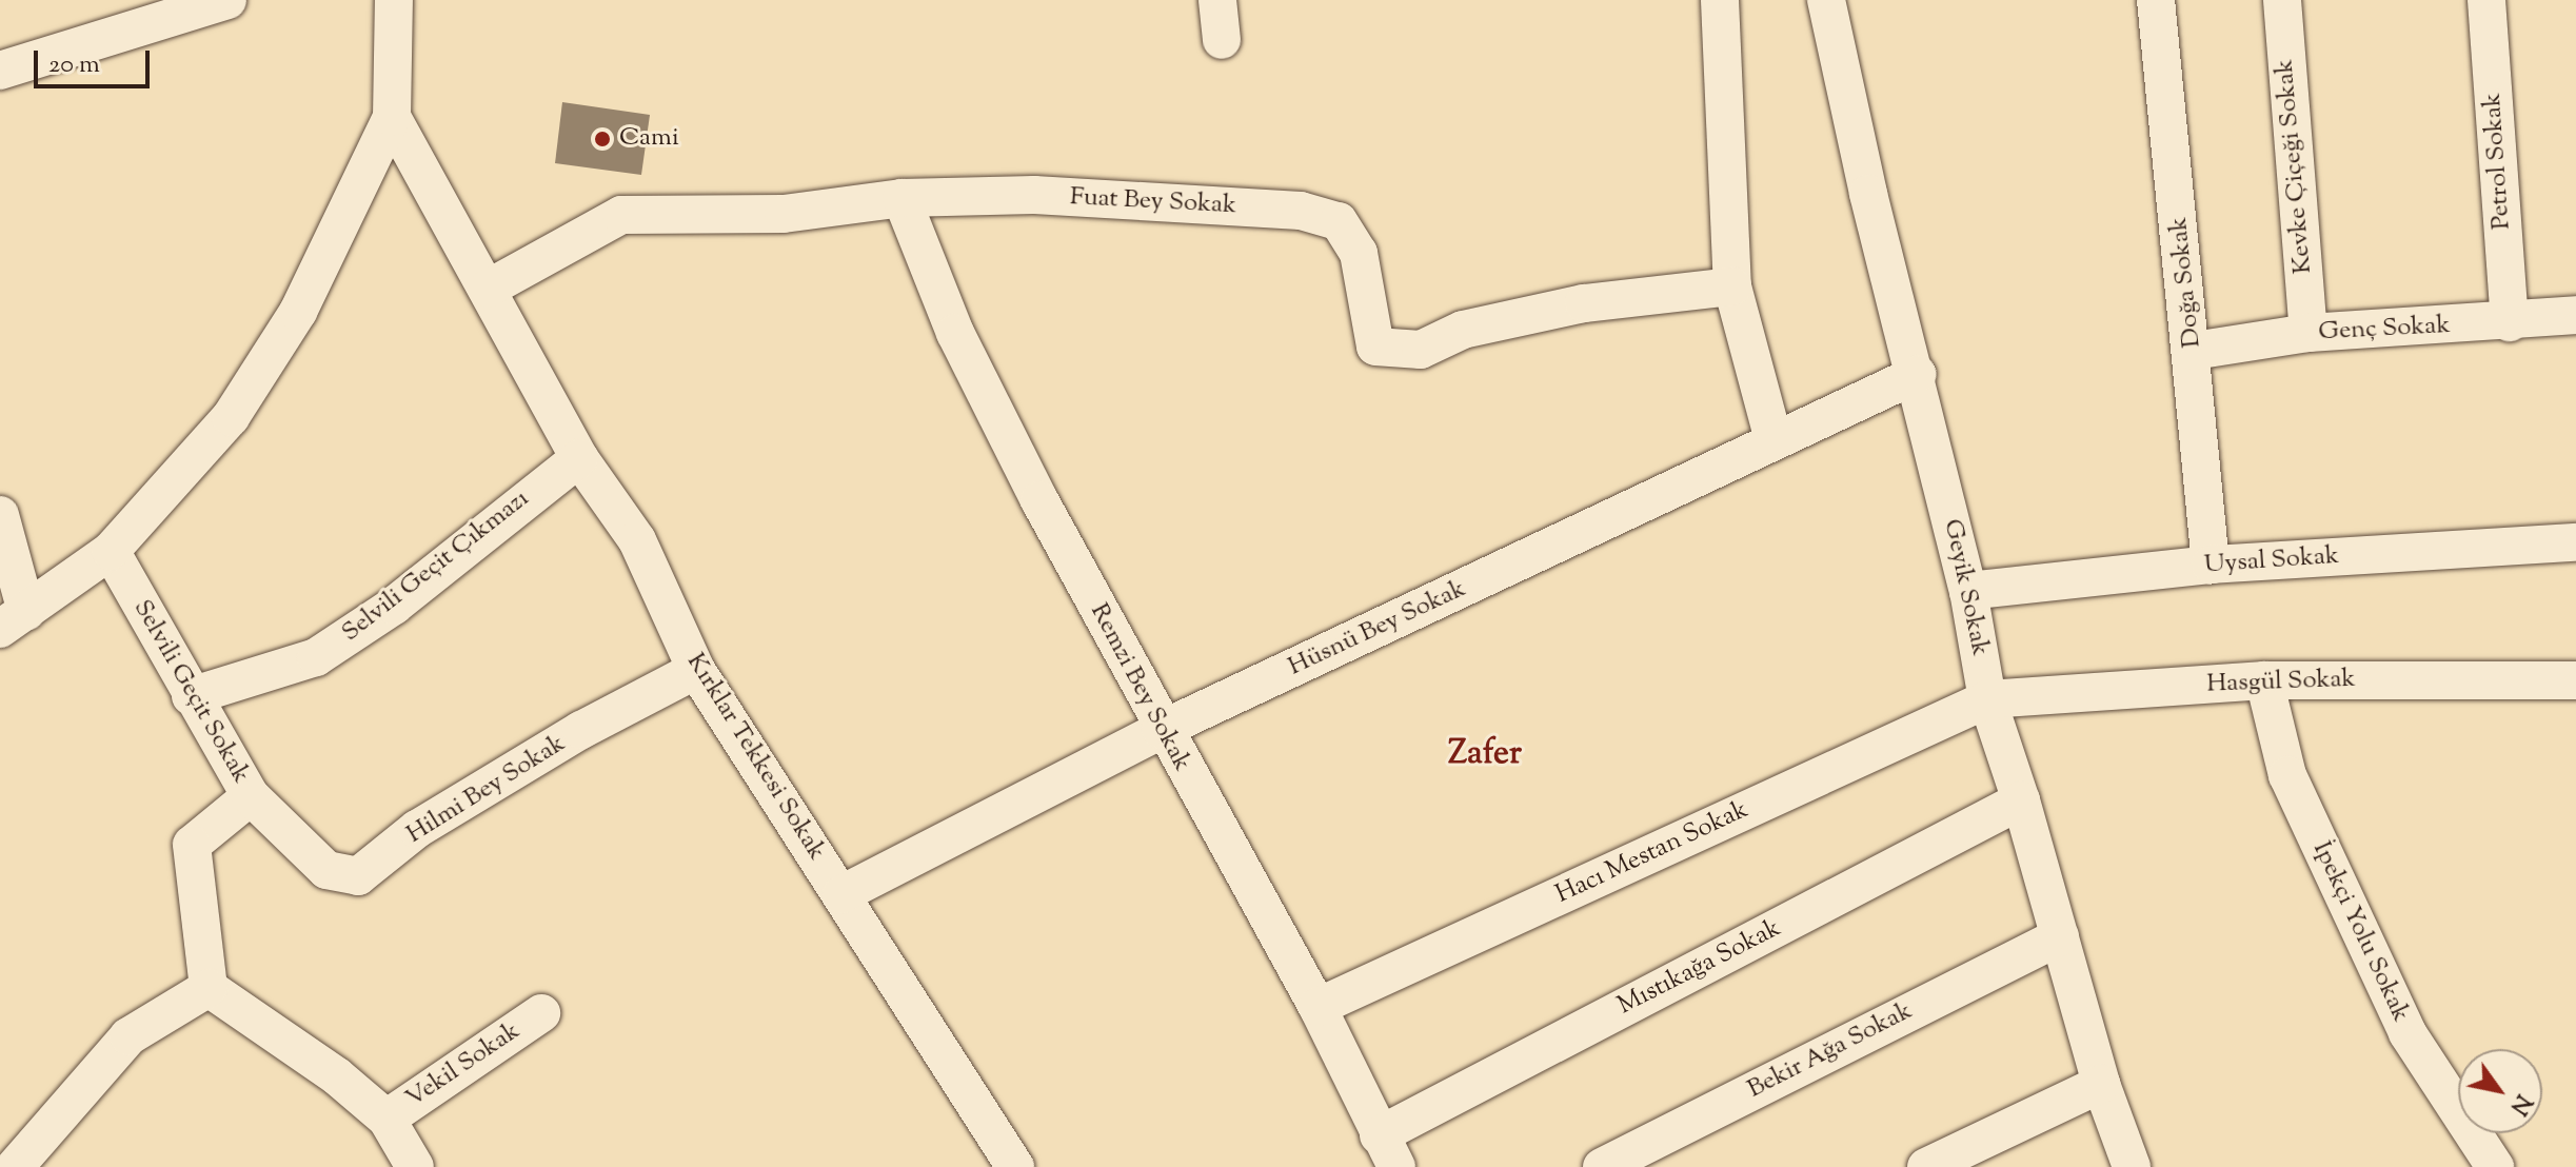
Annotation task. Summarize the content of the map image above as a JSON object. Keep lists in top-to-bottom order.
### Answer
{
  "streets": {
    "street": [
      "Petrol Sokak",
      "Kevke Çiçeği Sokak",
      "Fuat Bey Sokak",
      "Doğa Sokak",
      "Genç Sokak",
      "Uysal Sokak",
      "Selvili Geçit Çıkmazı",
      "Geyik Sokak",
      "Hüsnü Bey Sokak",
      "Hasgül Sokak",
      "Remzi Bey Sokak",
      "Selvili Geçit Sokak",
      "Kırklar Tekkesi Sokak",
      "Hilmi Bey Sokak",
      "Hacı Mestan Sokak",
      "İpekçi Yolu Sokak",
      "Mıstıkağa Sokak",
      "Bekir Ağa Sokak",
      "Vekil Sokak"
    ]
  },
  "crossings": [
    ["Petrol Sokak", "Genç Sokak"],
    ["Kevke Çiçeği Sokak", "Genç Sokak"],
    ["Fuat Bey Sokak", "Remzi Bey Sokak"],
    ["Fuat Bey Sokak", "Kırklar Tekkesi Sokak"],
    ["Doğa Sokak", "Genç Sokak"],
    ["Doğa Sokak", "Uysal Sokak"],
    ["Uysal Sokak", "Geyik Sokak"],
    ["Selvili Geçit Çıkmazı", "Selvili Geçit Sokak"],
    ["Selvili Geçit Çıkmazı", "Kırklar Tekkesi Sokak"],
    ["Geyik Sokak", "Hüsnü Bey Sokak"],
    ["Geyik Sokak", "Hasgül Sokak"],
    ["Geyik Sokak", "Hacı Mestan Sokak"],
    ["Geyik Sokak", "Mıstıkağa Sokak"],
    ["Geyik Sokak", "Bekir Ağa Sokak"],
    ["Hüsnü Bey Sokak", "Remzi Bey Sokak"],
    ["Hüsnü Bey Sokak", "Kırklar Tekkesi Sokak"],
    ["Hasgül Sokak", "Hacı Mestan Sokak"],
    ["Hasgül Sokak", "İpekçi Yolu Sokak"],
    ["Remzi Bey Sokak", "Hacı Mestan Sokak"],
    ["Remzi Bey Sokak", "Mıstıkağa Sokak"],
    ["Selvili Geçit Sokak", "Hilmi Bey Sokak"],
    ["Kırklar Tekkesi Sokak", "Hilmi Bey Sokak"]
  ],
  "districts": ["Zafer"],
  "places": ["Cami"],
  "scale_bar": "20 m",
  "north": "bottom right"
}
